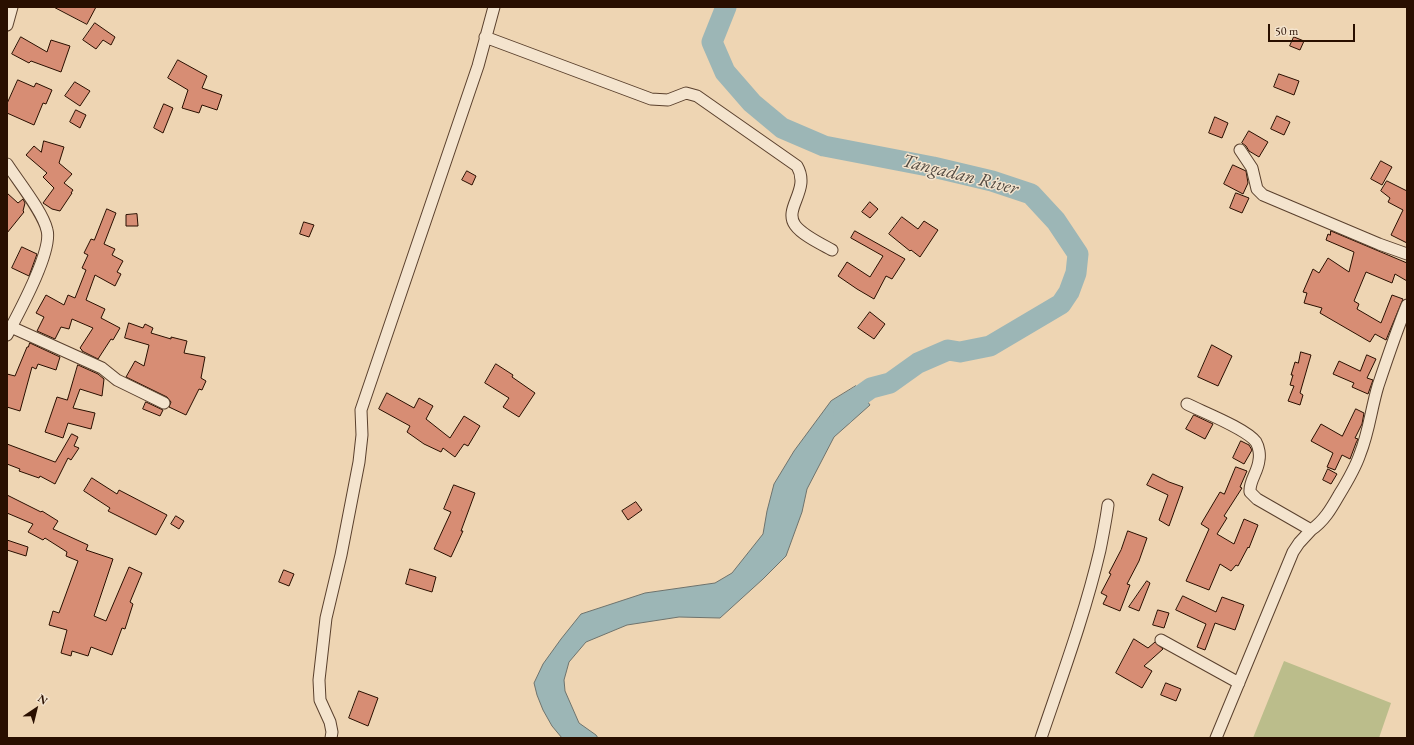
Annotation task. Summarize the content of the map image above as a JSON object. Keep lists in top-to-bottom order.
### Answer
{
  "water": ["Tangadan River"],
  "scale_bar": "50 m",
  "north": "top right"
}
